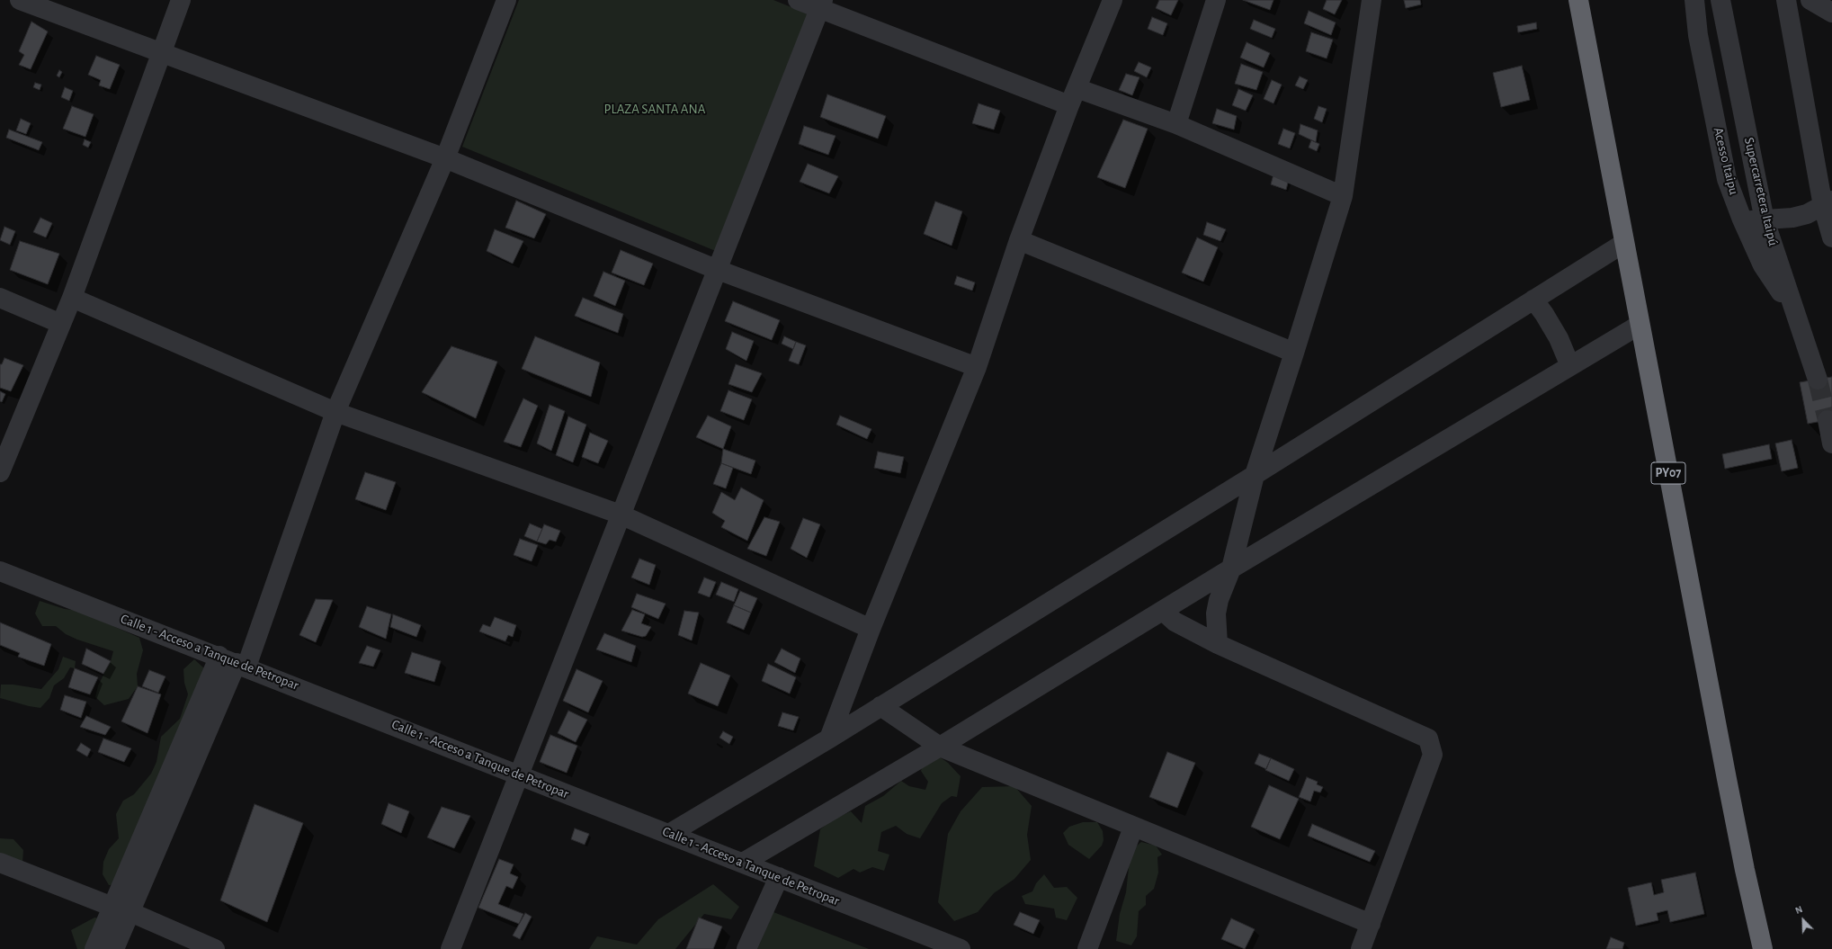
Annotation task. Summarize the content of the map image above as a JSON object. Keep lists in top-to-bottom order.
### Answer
{
  "streets": {
    "highway": ["PY07"],
    "street": ["Acesso Itaipu", "Supercarretera Itaipú", "Calle 1 - Acceso a Tanque de Petropar"]
  },
  "crossings": [
    ["Acesso Itaipu", "Supercarretera Itaipú"]
  ],
  "parks": ["PLAZA SANTA ANA"],
  "north": "top left"
}
